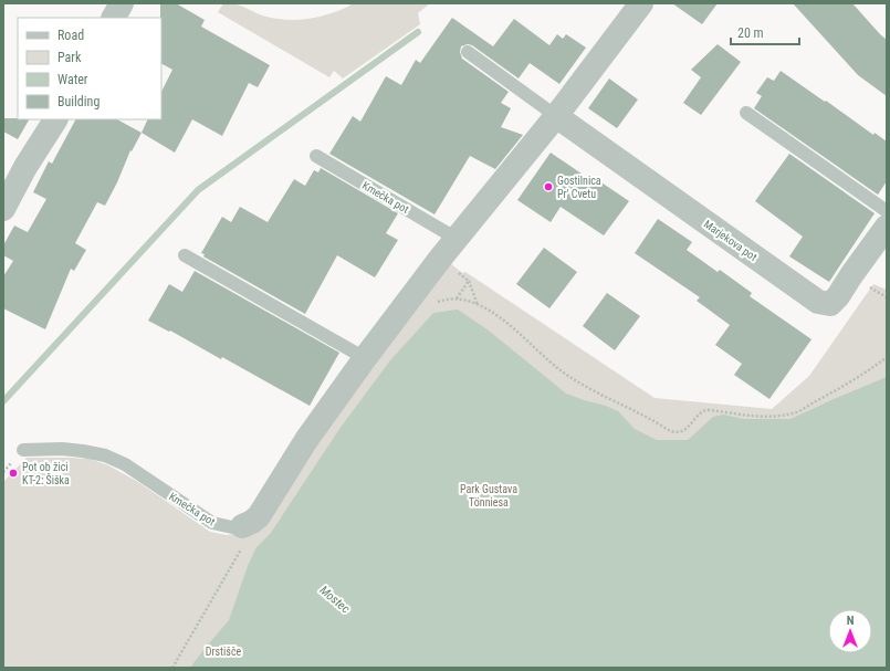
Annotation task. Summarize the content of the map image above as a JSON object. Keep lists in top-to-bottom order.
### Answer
{
  "streets": {
    "street": ["Marjekova pot"],
    "lane": ["Kmečka pot"]
  },
  "water": ["Mostec"],
  "parks": ["Park Gustava Tönniesa", "Drstišče"],
  "places": ["Gostilnica Pr' Cvetu", "Pot ob žici KT-2: Šiška"],
  "legend": [
    "Road",
    "Park",
    "Water",
    "Building"
  ],
  "scale_bar": "20 m",
  "north": "top"
}
